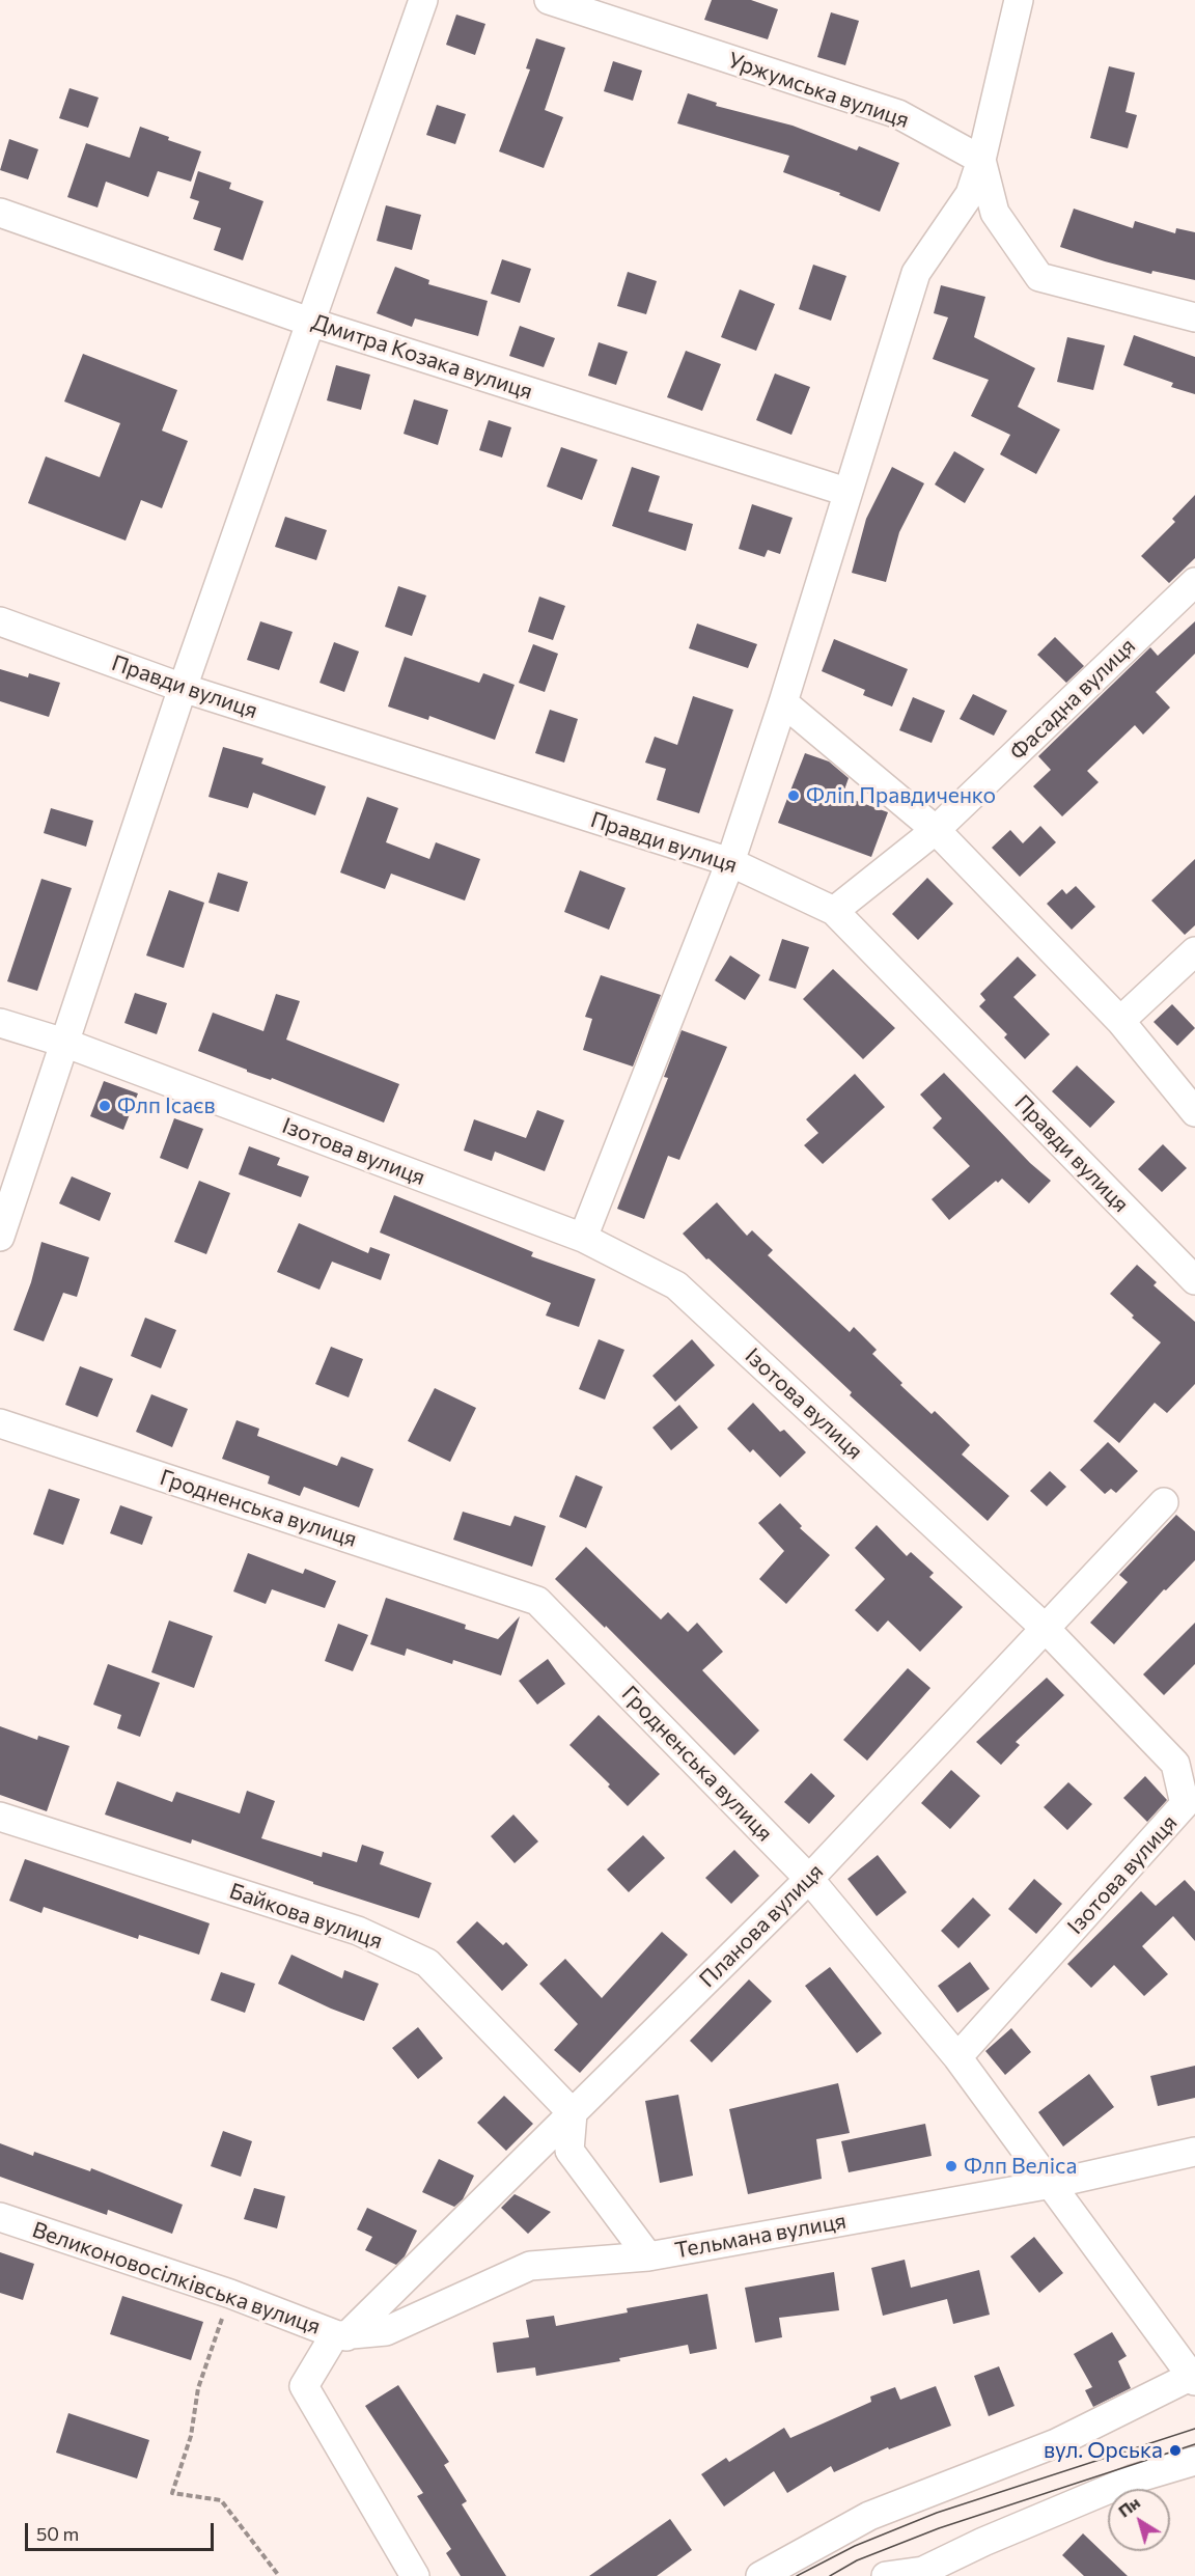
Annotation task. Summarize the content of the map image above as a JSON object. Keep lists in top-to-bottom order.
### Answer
{
  "streets": {
    "street": [
      "Уржумська вулиця",
      "Дмитра Козака вулиця",
      "Правди вулиця",
      "Фасадна вулиця",
      "Ізотова вулиця",
      "Гродненська вулиця",
      "Байкова вулиця",
      "Планова вулиця",
      "Тельмана вулиця",
      "Великоновосілківська вулиця"
    ]
  },
  "crossings": [
    ["Правди вулиця", "Фасадна вулиця"],
    ["Ізотова вулиця", "Гродненська вулиця"],
    ["Ізотова вулиця", "Планова вулиця"],
    ["Гродненська вулиця", "Планова вулиця"],
    ["Гродненська вулиця", "Тельмана вулиця"],
    ["Байкова вулиця", "Планова вулиця"],
    ["Планова вулиця", "Тельмана вулиця"],
    ["Планова вулиця", "Великоновосілківська вулиця"],
    ["Тельмана вулиця", "Великоновосілківська вулиця"]
  ],
  "places": [
    "Фліп Правдиченко",
    "Флп Ісаєв",
    "Флп Веліса",
    "вул. Орська"
  ],
  "scale_bar": "50 m",
  "north": "top left"
}
